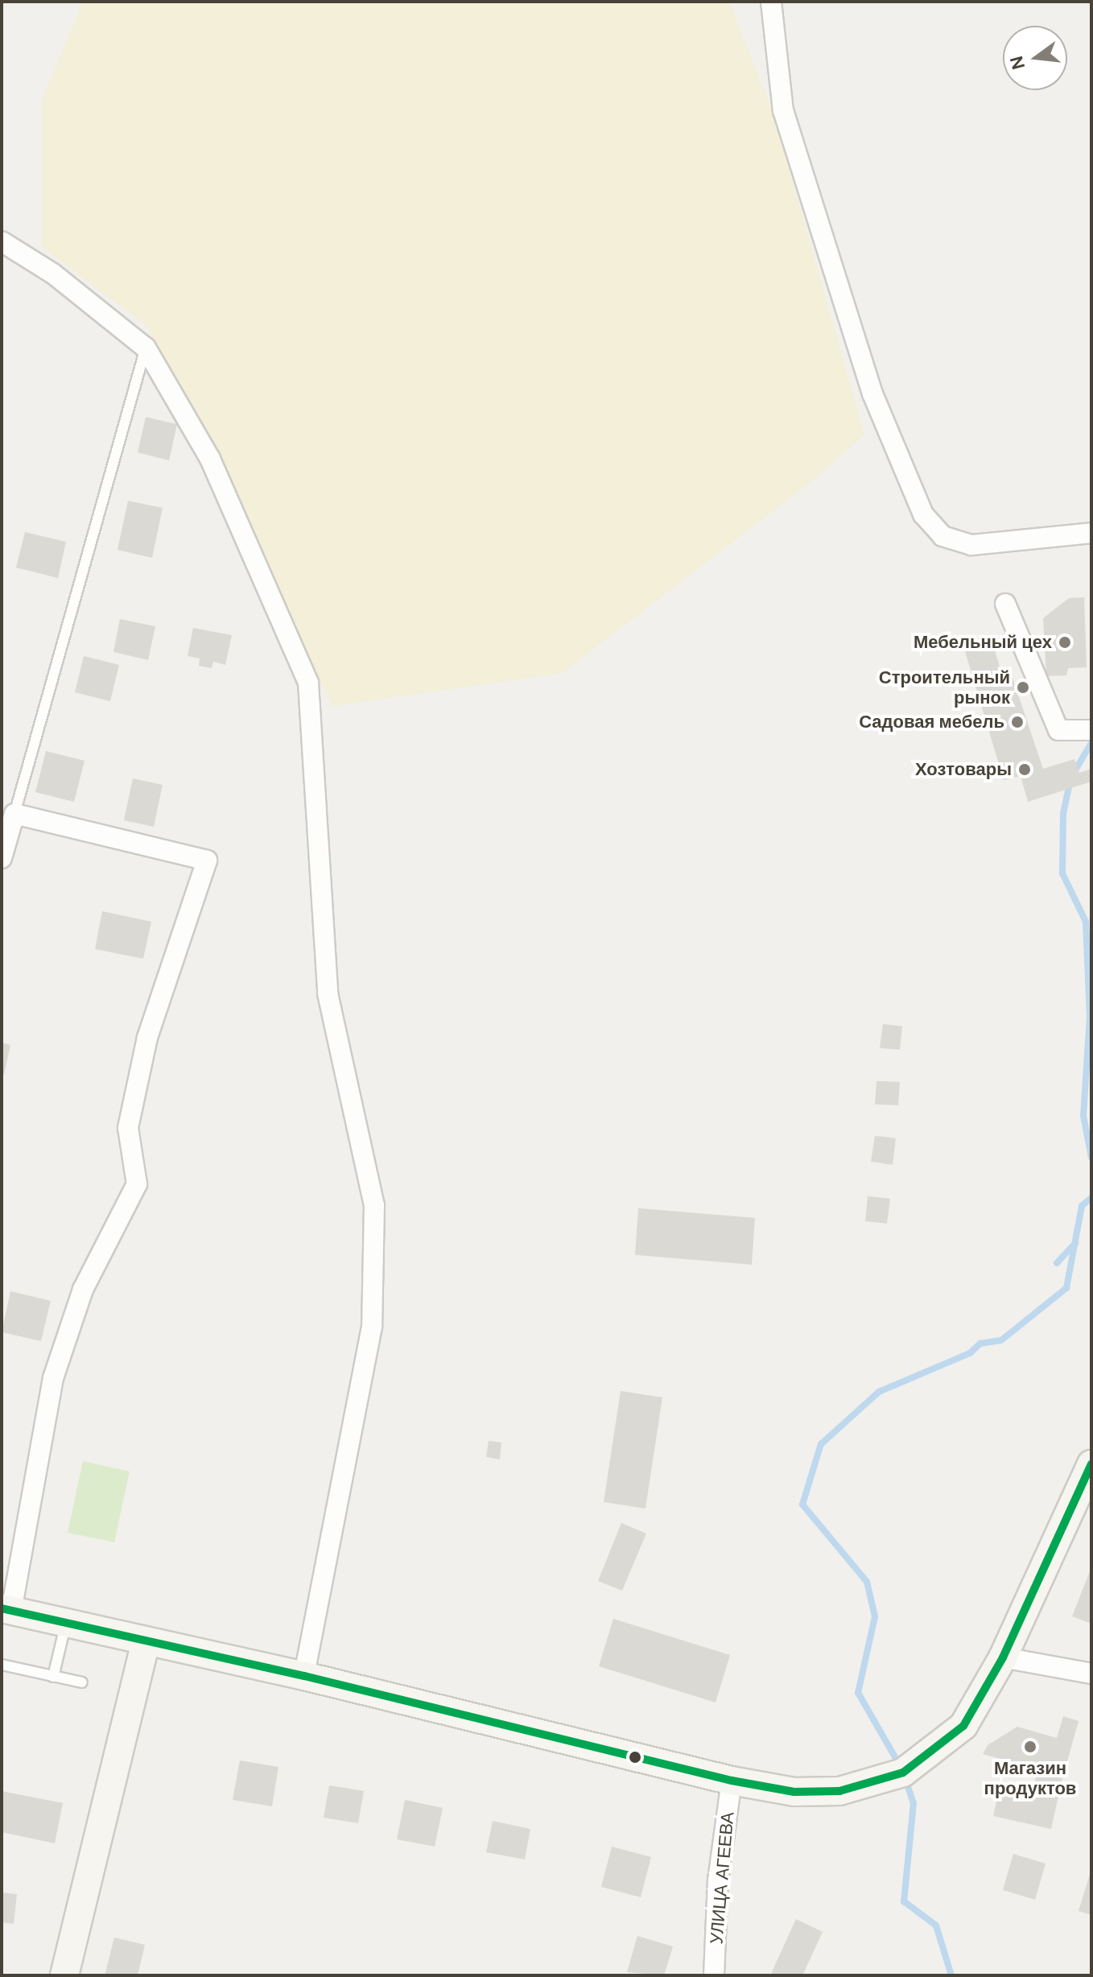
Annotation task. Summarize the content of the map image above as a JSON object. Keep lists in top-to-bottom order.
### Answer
{
  "streets": {
    "street": ["УЛИЦА АГЕЕВА"]
  },
  "places": [
    "Мебельный цех",
    "Строительный рынок",
    "Садовая мебель",
    "Хозтовары",
    "Магазин продуктов"
  ],
  "north": "left"
}
